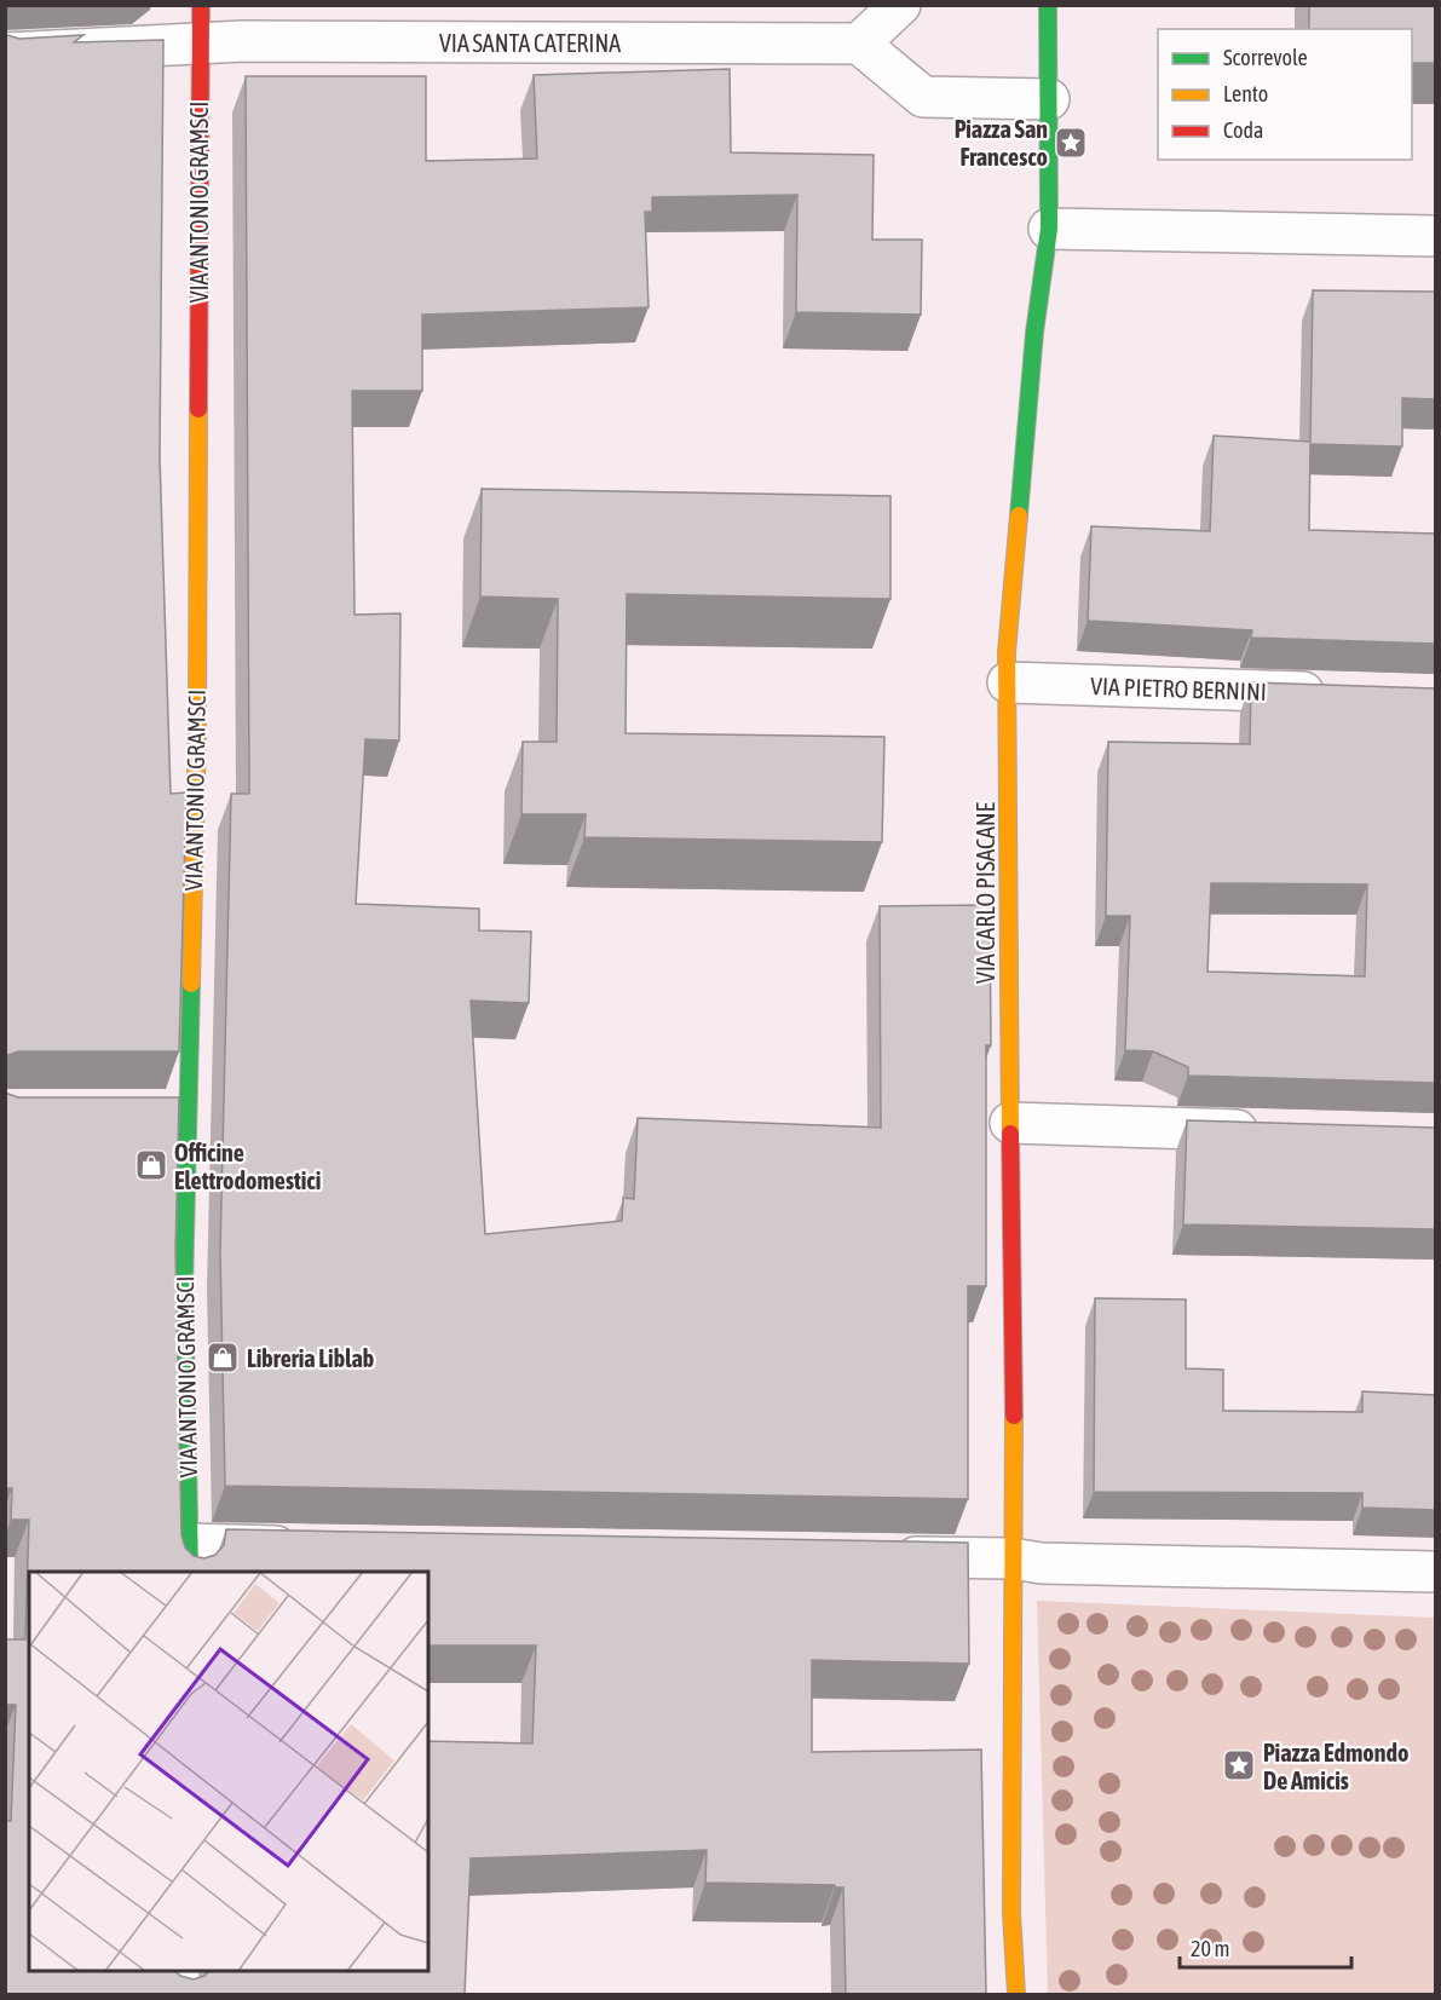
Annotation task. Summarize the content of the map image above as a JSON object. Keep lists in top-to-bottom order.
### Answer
{
  "streets": {
    "street": [
      "VIA SANTA CATERINA",
      "VIA ANTONIO GRAMSCI",
      "VIA PIETRO BERNINI",
      "VIA CARLO PISACANE"
    ]
  },
  "crossings": [
    ["VIA SANTA CATERINA", "VIA ANTONIO GRAMSCI"],
    ["VIA PIETRO BERNINI", "VIA CARLO PISACANE"]
  ],
  "places": {
    "place": ["Piazza San Francesco", "Piazza Edmondo De Amicis"],
    "shop": ["Officine Elettrodomestici", "Libreria Liblab"]
  },
  "legend": ["Scorrevole", "Lento", "Coda"],
  "scale_bar": "20 m"
}
